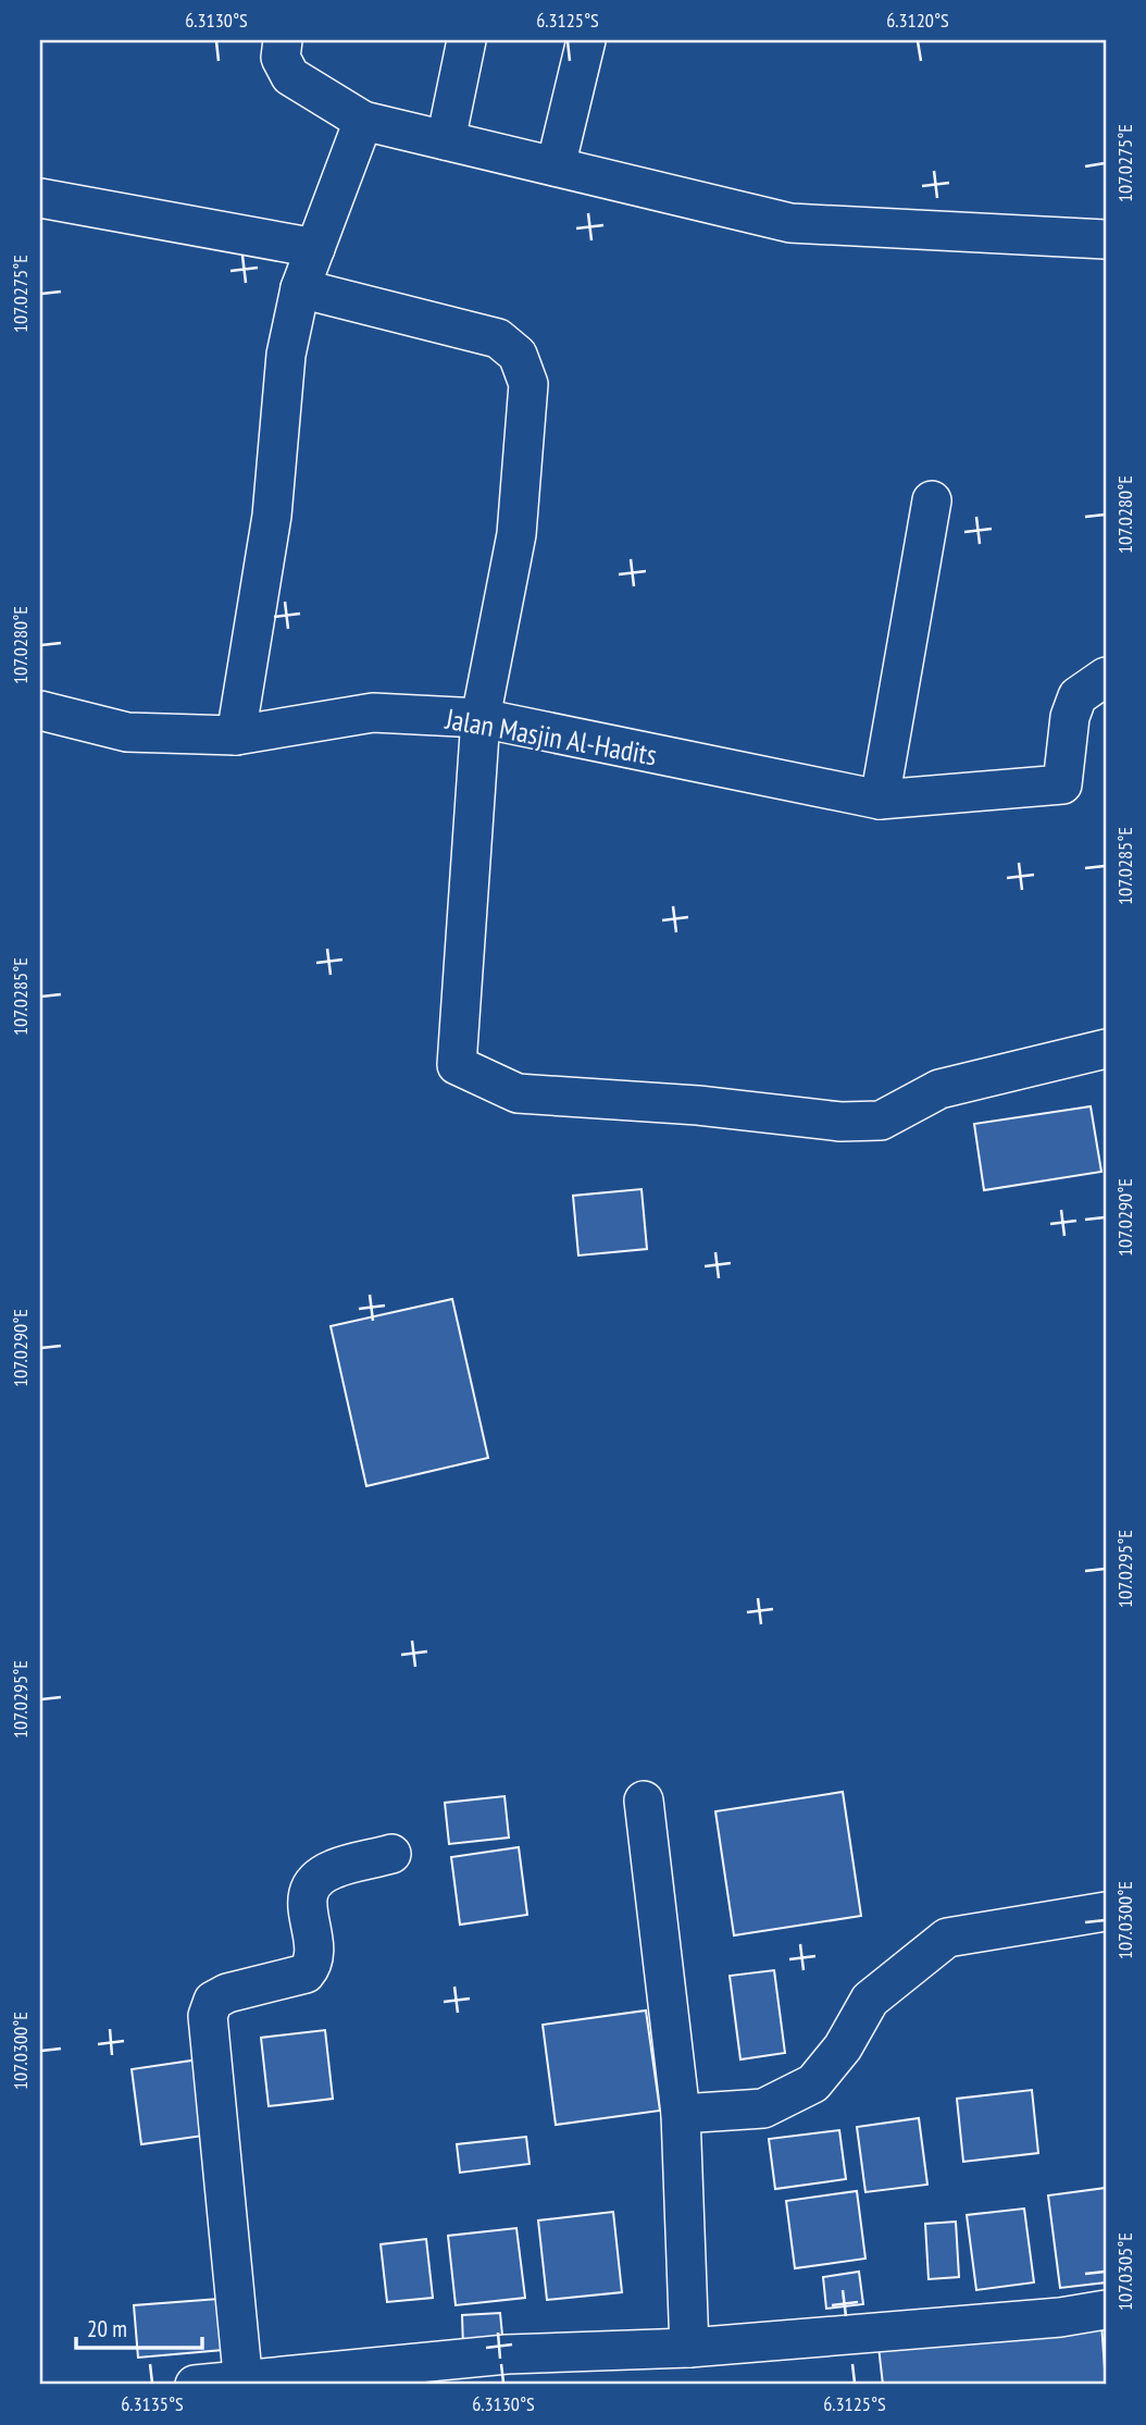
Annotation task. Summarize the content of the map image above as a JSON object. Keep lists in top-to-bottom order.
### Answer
{
  "streets": {
    "street": ["Jalan Masjin Al-Hadits"]
  },
  "scale_bar": "20 m",
  "coordinates": [
    "6.3130°S",
    "6.3125°S",
    "6.3120°S",
    "107.0275°E",
    "107.0280°E",
    "107.0285°E",
    "107.0290°E",
    "107.0295°E",
    "107.0300°E",
    "107.0305°E",
    "6.3135°S"
  ]
}
